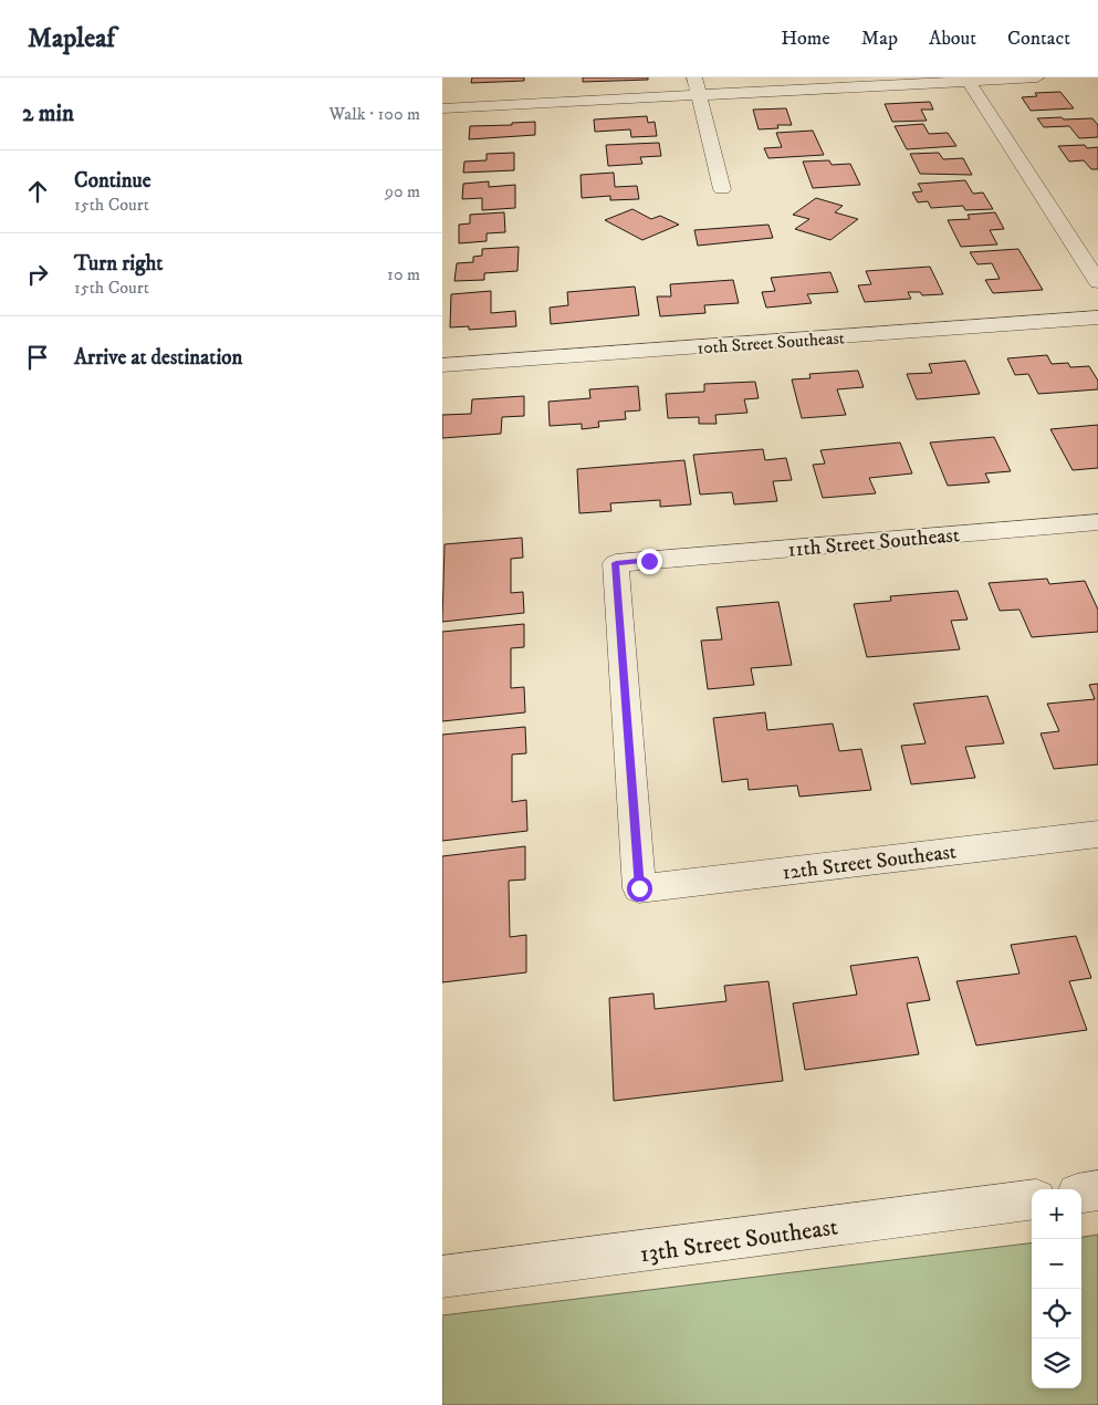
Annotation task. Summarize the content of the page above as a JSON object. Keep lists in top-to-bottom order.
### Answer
{
  "streets": {
    "street": [
      "10th Street Southeast",
      "11th Street Southeast",
      "12th Street Southeast",
      "13th Street Southeast"
    ]
  },
  "crossings": [
    ["11th Street Southeast", "12th Street Southeast"]
  ],
  "page": {
    "header": "Mapleaf",
    "nav": [
      "Home",
      "Map",
      "About",
      "Contact"
    ],
    "heading": ["2 min", "Walk · 100 m"],
    "list": [
      ["Continue", "15th Court", "90 m"],
      ["Turn right", "15th Court", "10 m"],
      "Arrive at destination"
    ],
    "map_buttons": ["+", "−"]
  }
}
